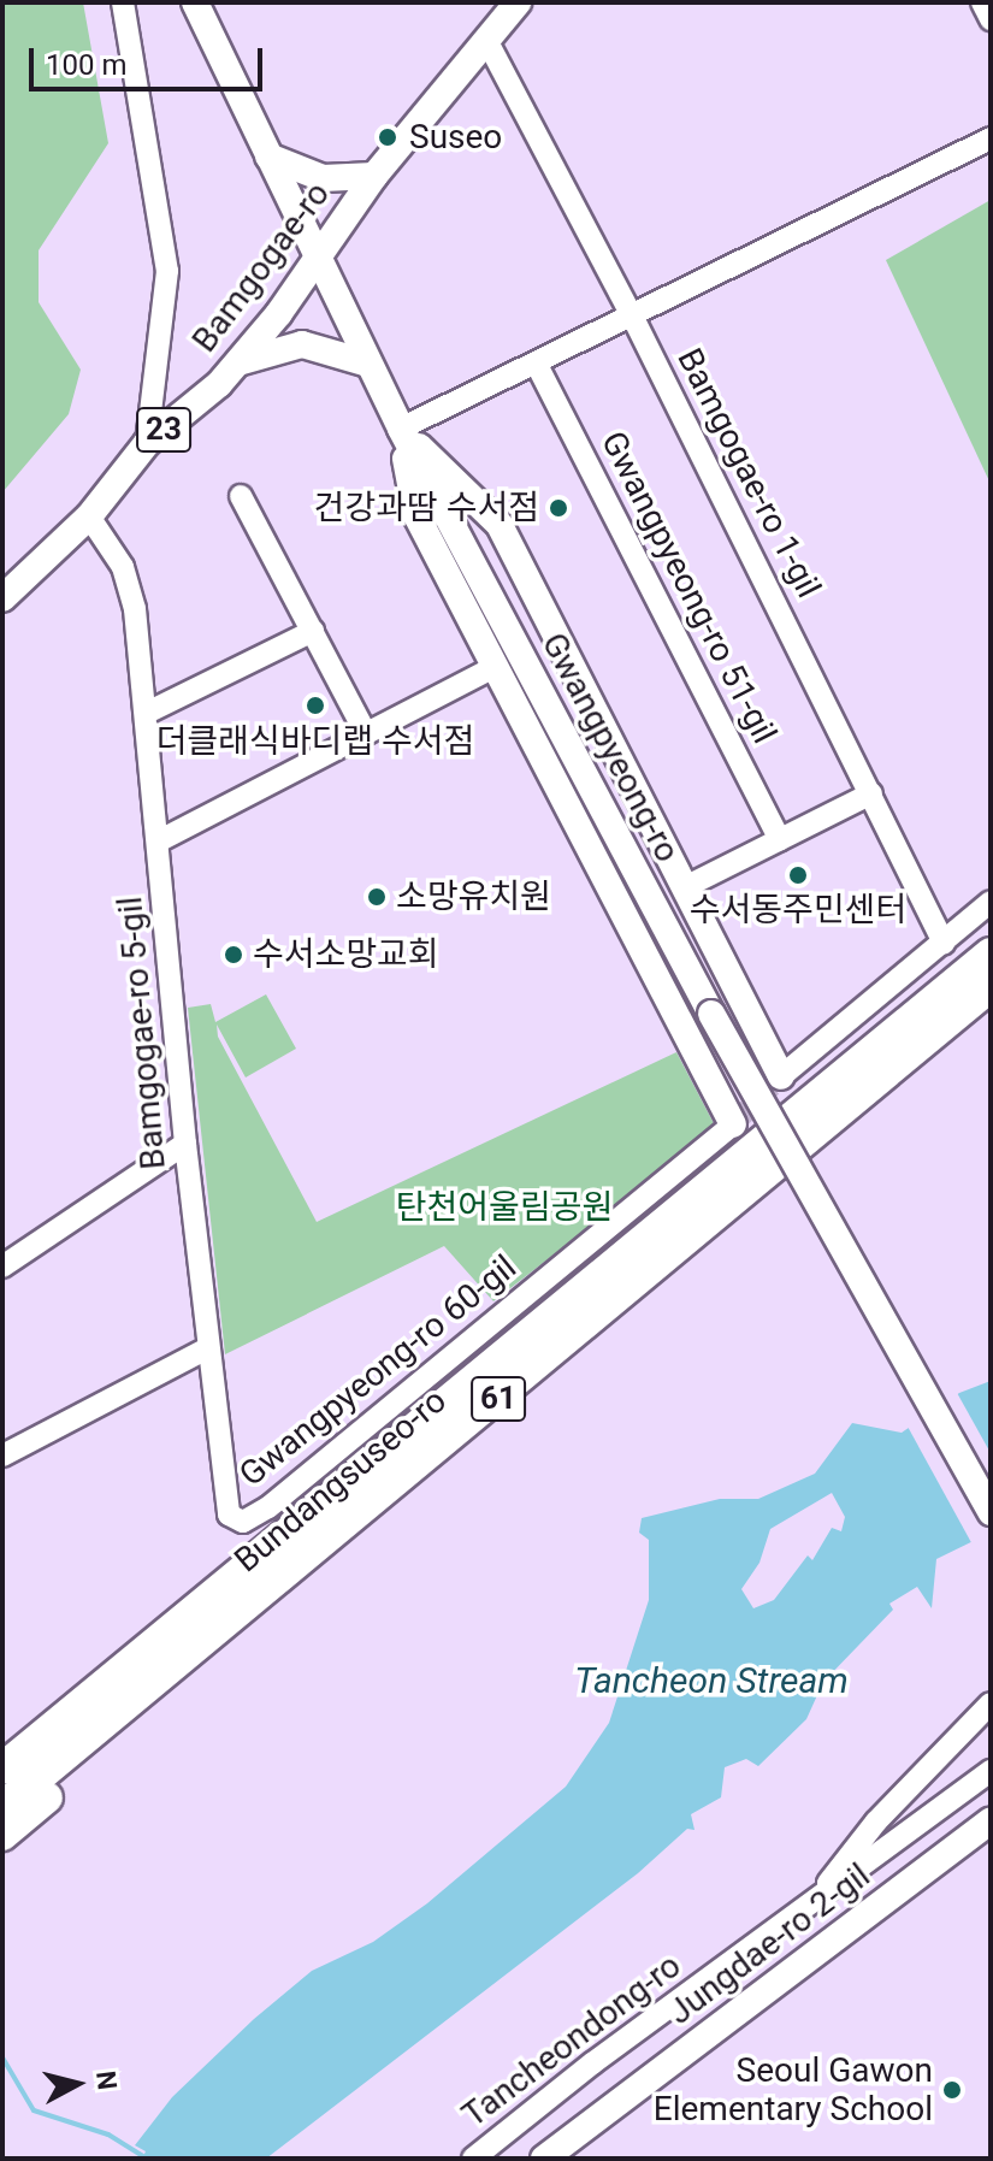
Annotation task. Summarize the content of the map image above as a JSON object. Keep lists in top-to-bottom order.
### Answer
{
  "streets": {
    "highway": ["61", "Bundangsuseo-ro"],
    "main road": [
      "Bamgogae-ro",
      "23",
      "Gwangpyeong-ro",
      "Jungdae-ro 2-gil"
    ],
    "street": [
      "Bamgogae-ro 1-gil",
      "Gwangpyeong-ro 51-gil",
      "Bamgogae-ro 5-gil",
      "Gwangpyeong-ro 60-gil",
      "Tancheondong-ro"
    ]
  },
  "crossings": [
    ["Bamgogae-ro", "Bamgogae-ro 1-gil"],
    ["Bamgogae-ro", "Gwangpyeong-ro"],
    ["Bamgogae-ro", "Bamgogae-ro 5-gil"],
    ["Bamgogae-ro 1-gil", "Gwangpyeong-ro"],
    ["Gwangpyeong-ro 51-gil", "Gwangpyeong-ro"],
    ["Bamgogae-ro 5-gil", "Gwangpyeong-ro 60-gil"]
  ],
  "water": ["Tancheon Stream"],
  "parks": ["탄천어울림공원"],
  "places": [
    "Suseo",
    "건강과땀 수서점",
    "더클래식바디랩 수서점",
    "수서동주민센터",
    "소망유치원",
    "수서소망교회",
    "Seoul Gawon Elementary School"
  ],
  "scale_bar": "100 m",
  "north": "right"
}
